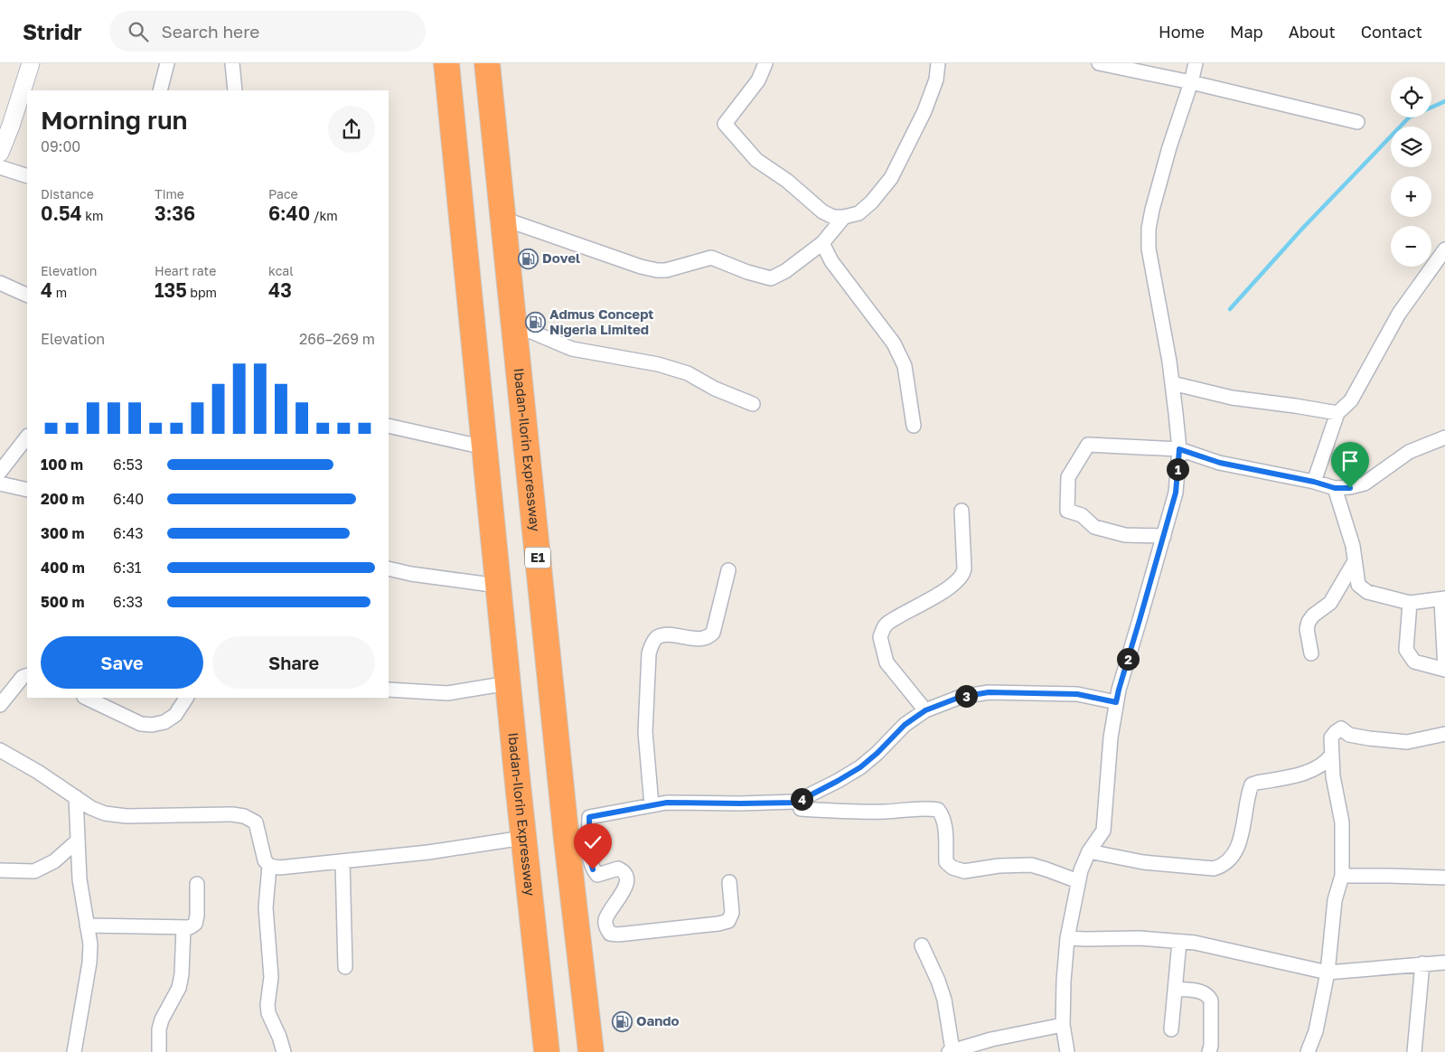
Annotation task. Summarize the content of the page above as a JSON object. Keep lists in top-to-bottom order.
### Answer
{
  "streets": {
    "highway": ["Ibadan-Ilorin Expressway", "E1"]
  },
  "places": {
    "fuel station": ["Dovel", "Admus Concept Nigeria Limited", "Oando"]
  },
  "page": {
    "header": "Stridr",
    "search": "Search here",
    "nav": [
      "Home",
      "Map",
      "About",
      "Contact"
    ],
    "map_buttons": ["+", "−"],
    "heading": ["Morning run", "09:00"],
    "stats": [
      ["Distance", "0.54 km"],
      ["Time", "3:36"],
      ["Pace", "6:40 /km"],
      ["Elevation", "4 m"],
      ["Heart rate", "135 bpm"],
      ["kcal", "43"]
    ],
    "chart": ["Elevation", "266–269 m"],
    "list": [
      {
        "name": "100 m",
        "note": "6:53"
      },
      {
        "name": "200 m",
        "note": "6:40"
      },
      {
        "name": "300 m",
        "note": "6:43"
      },
      {
        "name": "400 m",
        "note": "6:31"
      },
      {
        "name": "500 m",
        "note": "6:33"
      }
    ],
    "pins": [
      "1",
      "2",
      "3",
      "4"
    ],
    "buttons": ["Save", "Share"]
  }
}
